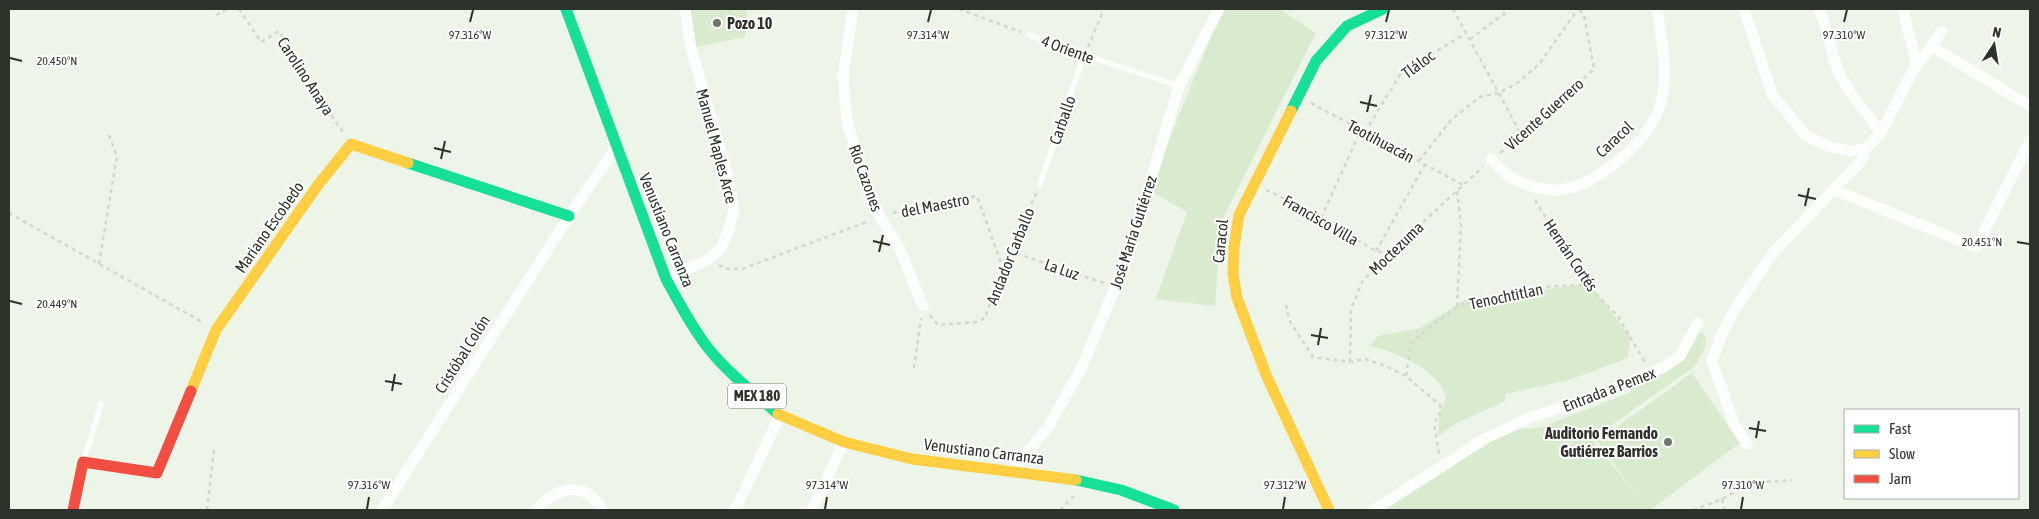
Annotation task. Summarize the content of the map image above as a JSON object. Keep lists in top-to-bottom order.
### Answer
{
  "streets": {
    "street": [
      "Caracol",
      "Manuel Maples Arce",
      "Río Cazones",
      "Mariano Escobedo",
      "Venustiano Carranza",
      "José María Gutiérrez",
      "Cristóbal Colón",
      "Entrada a Pemex",
      "MEX 180"
    ],
    "lane": ["4 Oriente", "Carballo"],
    "path": [
      "Tláloc",
      "Carolino Anaya",
      "Vicente Guerrero",
      "Teotihuacán",
      "del Maestro",
      "Francisco Villa",
      "Moctezuma",
      "Hernán Cortés",
      "Andador Carballo",
      "La Luz",
      "Tenochtitlan"
    ]
  },
  "crossings": [
    ["4 Oriente", "Carballo"],
    ["4 Oriente", "José María Gutiérrez"],
    ["Tláloc", "Teotihuacán"],
    ["Carolino Anaya", "Mariano Escobedo"],
    ["Vicente Guerrero", "Caracol"],
    ["Vicente Guerrero", "Moctezuma"],
    ["Carballo", "Andador Carballo"],
    ["Caracol", "Teotihuacán"],
    ["Caracol", "Francisco Villa"],
    ["Caracol", "Moctezuma"],
    ["Caracol", "Hernán Cortés"],
    ["Teotihuacán", "Moctezuma"],
    ["Manuel Maples Arce", "del Maestro"],
    ["Manuel Maples Arce", "Venustiano Carranza"],
    ["Río Cazones", "del Maestro"],
    ["Río Cazones", "Andador Carballo"],
    ["del Maestro", "Andador Carballo"],
    ["Francisco Villa", "Moctezuma"],
    ["Venustiano Carranza", "José María Gutiérrez"],
    ["Venustiano Carranza", "Cristóbal Colón"],
    ["José María Gutiérrez", "La Luz"],
    ["Hernán Cortés", "Tenochtitlan"],
    ["Hernán Cortés", "Entrada a Pemex"],
    ["Andador Carballo", "La Luz"]
  ],
  "places": ["Pozo 10", "Auditorio Fernando Gutiérrez Barrios"],
  "legend": ["Fast", "Slow", "Jam"],
  "north": "top",
  "coordinates": [
    "97.316°W",
    "97.314°W",
    "97.312°W",
    "97.310°W",
    "20.450°N",
    "20.451°N",
    "20.449°N"
  ]
}
